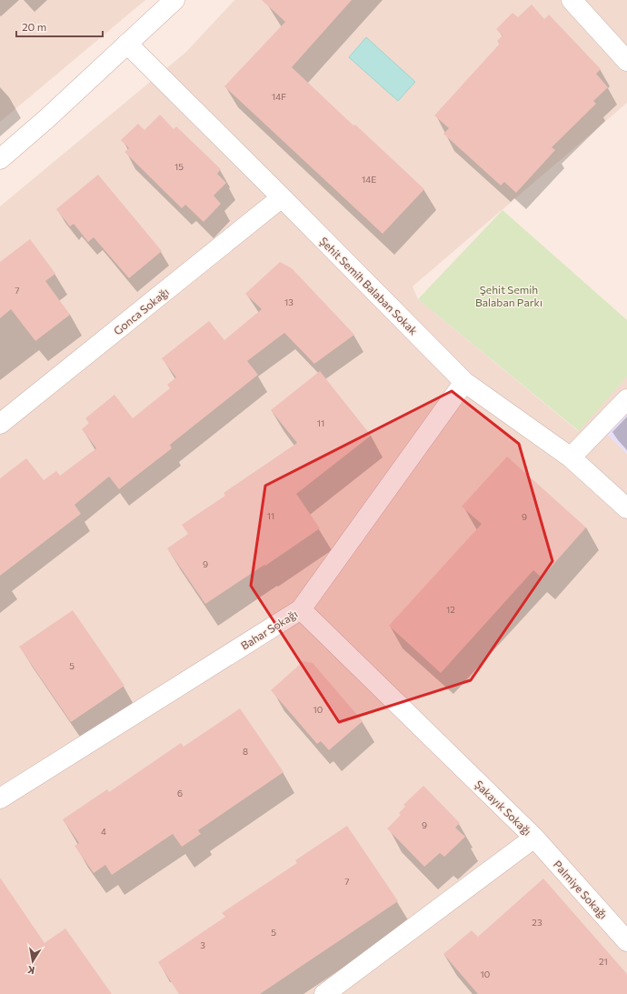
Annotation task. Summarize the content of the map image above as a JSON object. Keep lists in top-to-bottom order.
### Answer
{
  "streets": {
    "street": [
      "Şehit Semih Balaban Sokak",
      "Gonca Sokağı",
      "Bahar Sokağı",
      "Şakayık Sokağı",
      "Palmiye Sokağı"
    ]
  },
  "crossings": [
    ["Şehit Semih Balaban Sokak", "Gonca Sokağı"],
    ["Şehit Semih Balaban Sokak", "Bahar Sokağı"],
    ["Bahar Sokağı", "Şakayık Sokağı"],
    ["Şakayık Sokağı", "Palmiye Sokağı"]
  ],
  "parks": ["Şehit Semih Balaban Parkı"],
  "house_numbers": [
    "14F",
    "15",
    "14E",
    "7",
    "13",
    "11",
    "11",
    "9",
    "9",
    "12",
    "5",
    "10",
    "8",
    "6",
    "9",
    "4",
    "7",
    "23",
    "5",
    "3",
    "21",
    "10"
  ],
  "scale_bar": "20 m",
  "north": "bottom"
}
